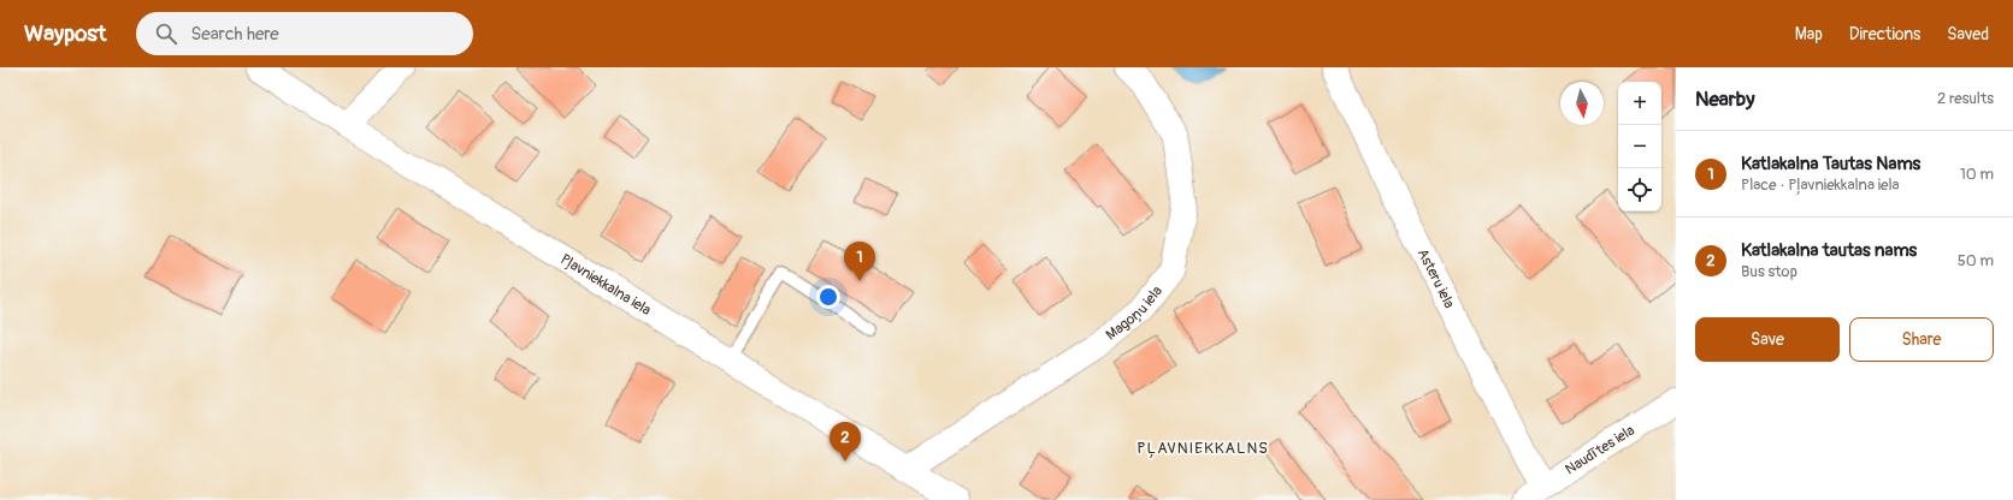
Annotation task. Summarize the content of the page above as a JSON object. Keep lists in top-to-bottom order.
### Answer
{
  "streets": {
    "street": [
      "Asteru iela",
      "Pļavniekkalna iela",
      "Magoņu iela",
      "Naudītes iela"
    ]
  },
  "crossings": [
    ["Asteru iela", "Naudītes iela"],
    ["Pļavniekkalna iela", "Magoņu iela"]
  ],
  "districts": ["PĻAVNIEKKALNS"],
  "north": "bottom",
  "page": {
    "header": "Waypost",
    "search": "Search here",
    "nav": ["Map", "Directions", "Saved"],
    "heading": ["Nearby", "2 results"],
    "map_buttons": ["+", "−"],
    "list": [
      {
        "mark": "1",
        "name": "Katlakalna Tautas Nams",
        "note": "Place · Pļavniekkalna iela",
        "value": "10 m"
      },
      {
        "mark": "2",
        "name": "Katlakalna tautas nams",
        "note": "Bus stop",
        "value": "50 m"
      }
    ],
    "pins": ["1", "2"],
    "buttons": ["Save", "Share"]
  }
}
